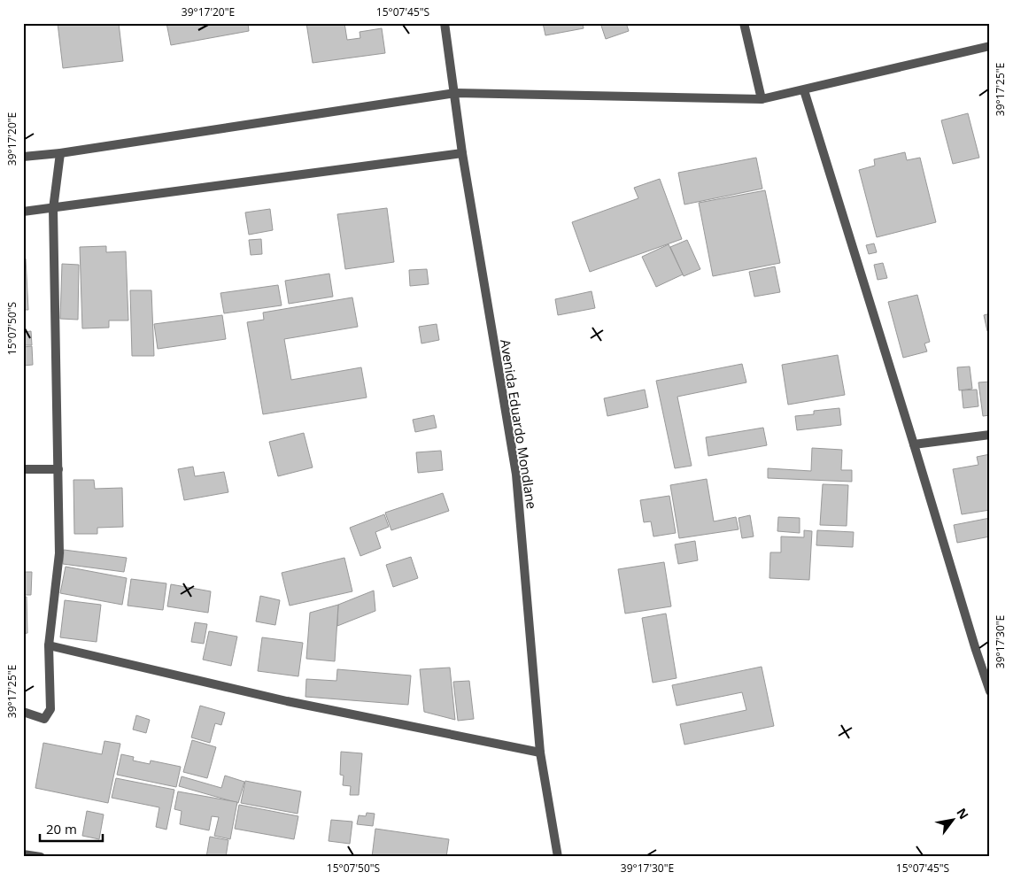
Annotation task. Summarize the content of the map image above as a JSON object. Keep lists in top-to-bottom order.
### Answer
{
  "streets": {
    "street": ["Avenida Eduardo Mondlane"]
  },
  "scale_bar": "20 m",
  "north": "top right",
  "coordinates": [
    "39°17'20\"E",
    "15°07'45\"S",
    "39°17'25\"E",
    "15°07'50\"S",
    "39°17'30\"E"
  ]
}
